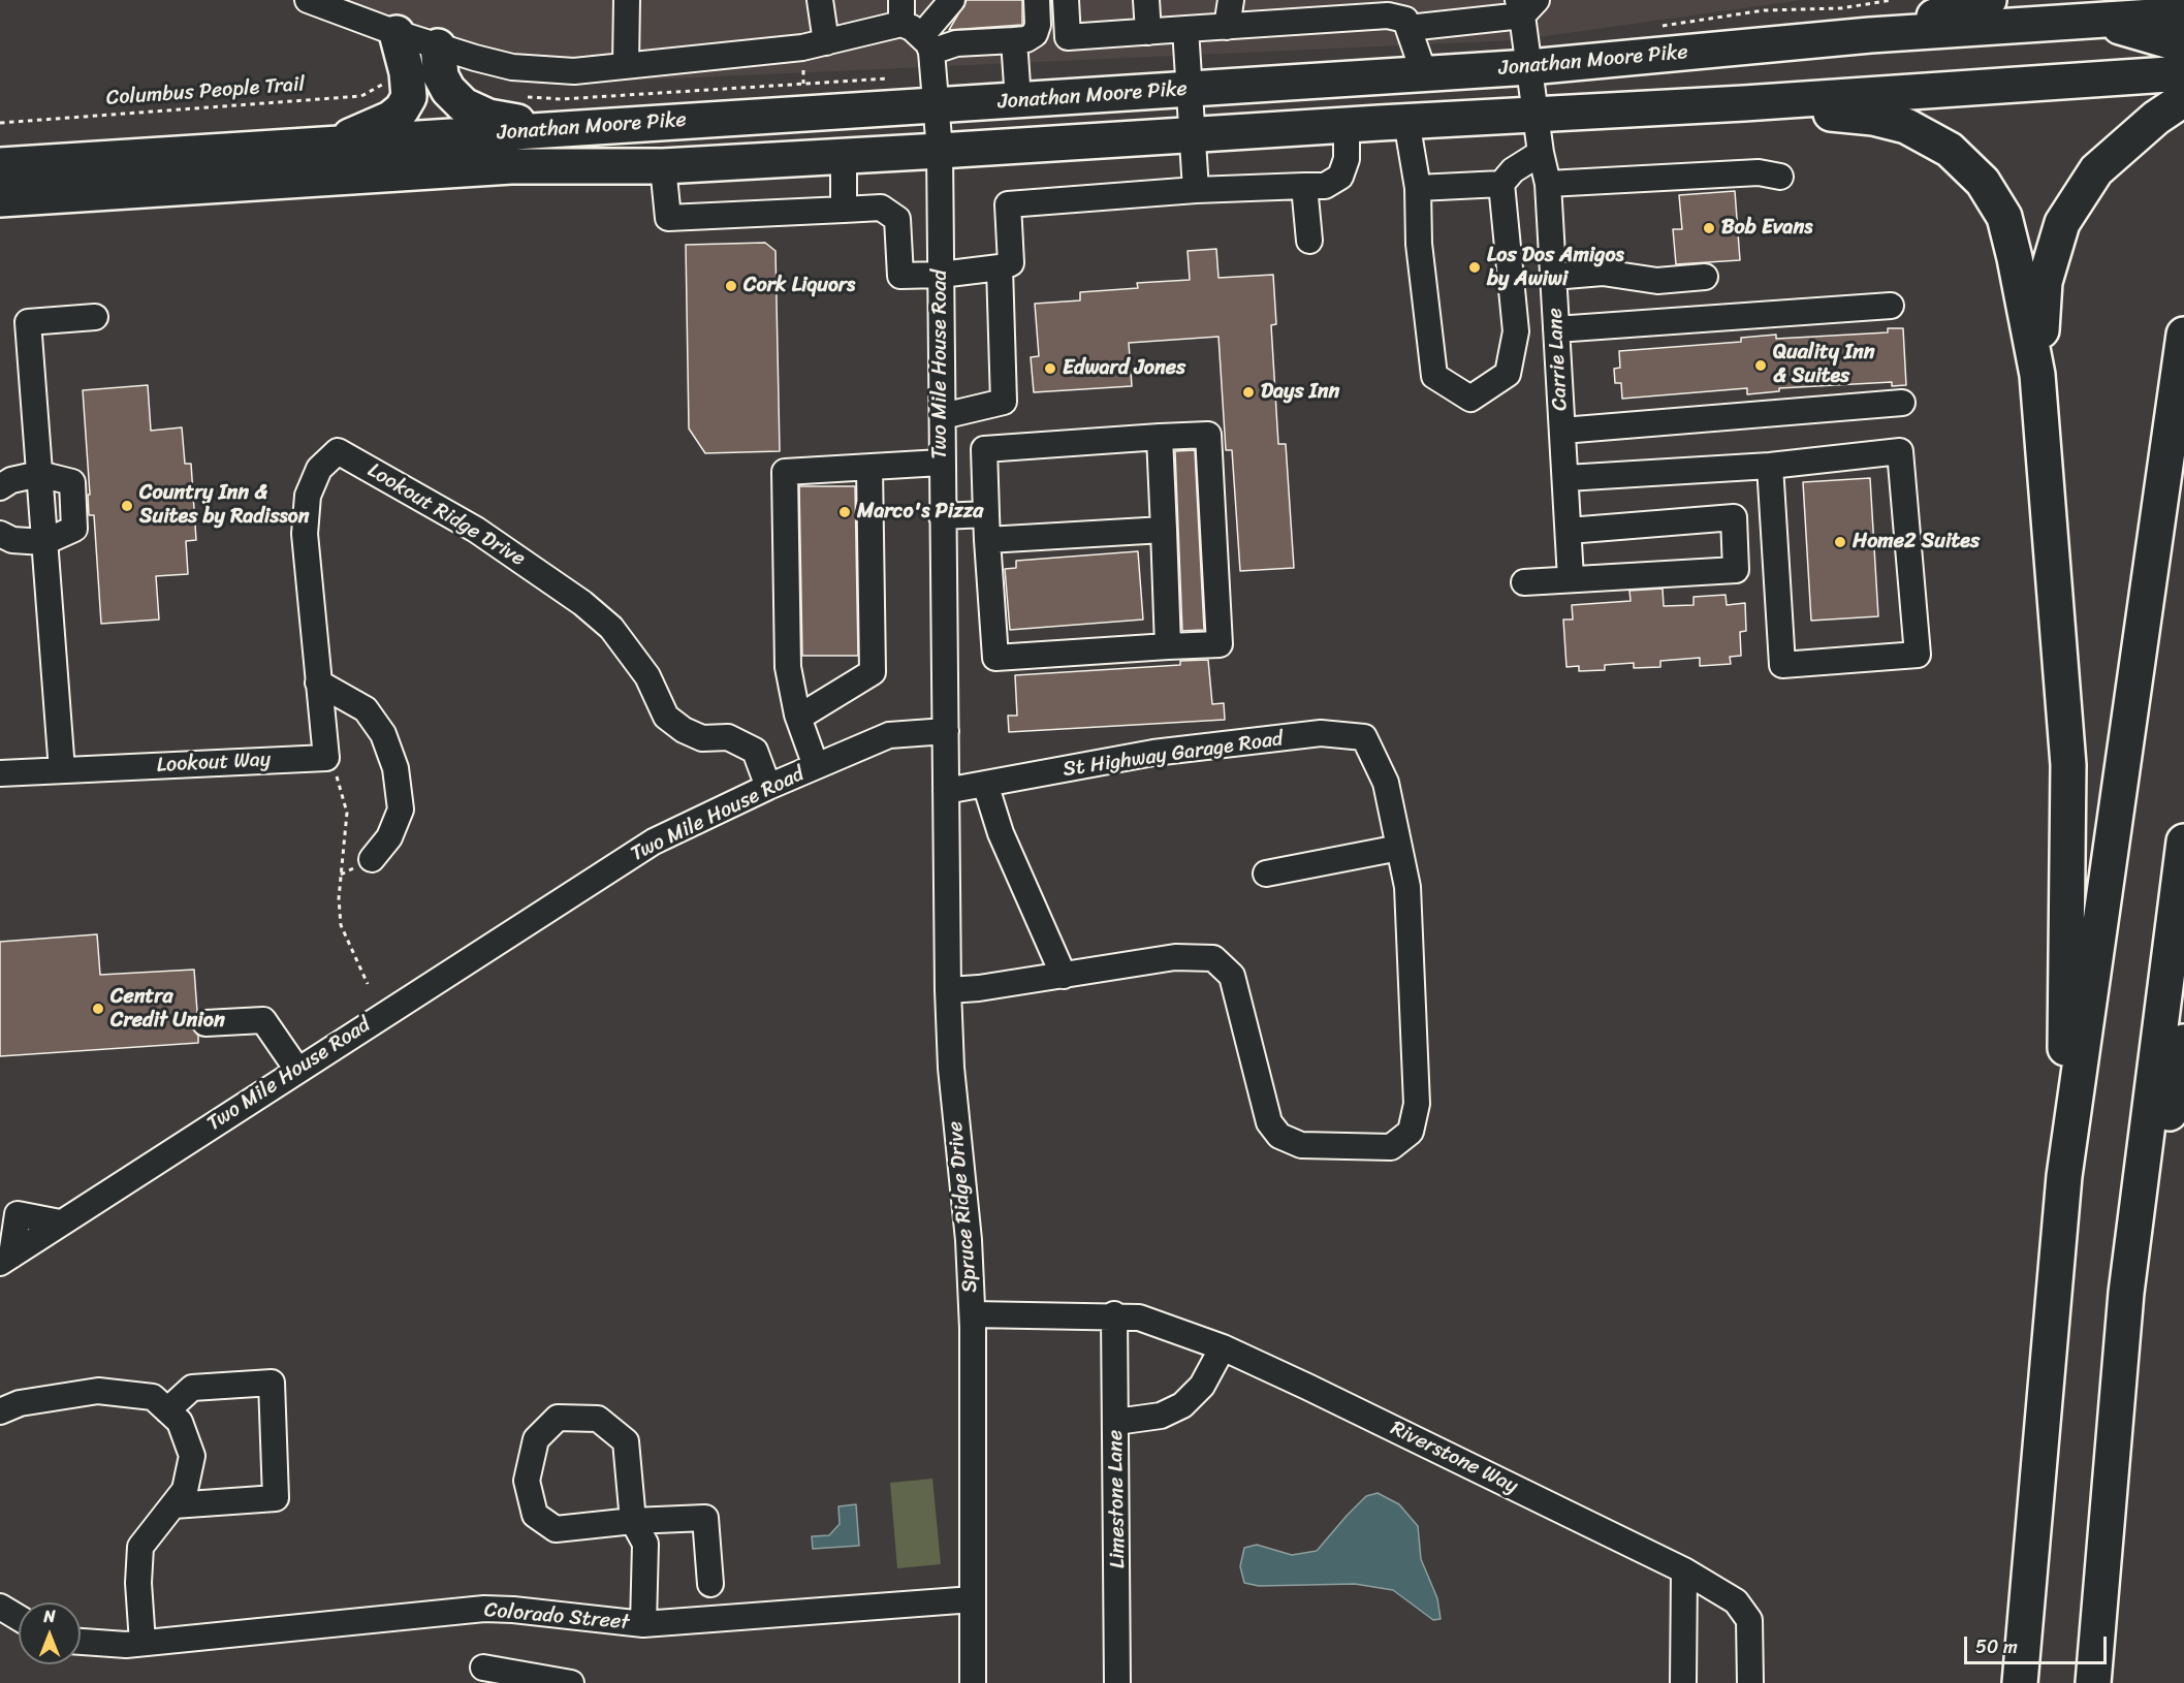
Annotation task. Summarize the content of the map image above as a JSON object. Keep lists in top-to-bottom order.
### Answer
{
  "streets": {
    "highway": ["Jonathan Moore Pike"],
    "street": [
      "Carrie Lane",
      "Two Mile House Road",
      "Lookout Ridge Drive",
      "St Highway Garage Road",
      "Lookout Way",
      "Spruce Ridge Drive",
      "Riverstone Way",
      "Limestone Lane",
      "Colorado Street"
    ],
    "path": ["Columbus People Trail"]
  },
  "crossings": [
    ["Jonathan Moore Pike", "Carrie Lane"],
    ["Jonathan Moore Pike", "Two Mile House Road"],
    ["Two Mile House Road", "Lookout Ridge Drive"],
    ["Two Mile House Road", "Spruce Ridge Drive"],
    ["Lookout Ridge Drive", "Lookout Way"],
    ["St Highway Garage Road", "Spruce Ridge Drive"],
    ["Spruce Ridge Drive", "Riverstone Way"],
    ["Spruce Ridge Drive", "Colorado Street"],
    ["Riverstone Way", "Limestone Lane"]
  ],
  "places": [
    "Bob Evans",
    "Los Dos Amigos by Awiwi",
    "Cork Liquors",
    "Quality Inn & Suites",
    "Edward Jones",
    "Days Inn",
    "Country Inn & Suites by Radisson",
    "Marco's Pizza",
    "Home2 Suites",
    "Centra Credit Union"
  ],
  "scale_bar": "50 m",
  "north": "top"
}
